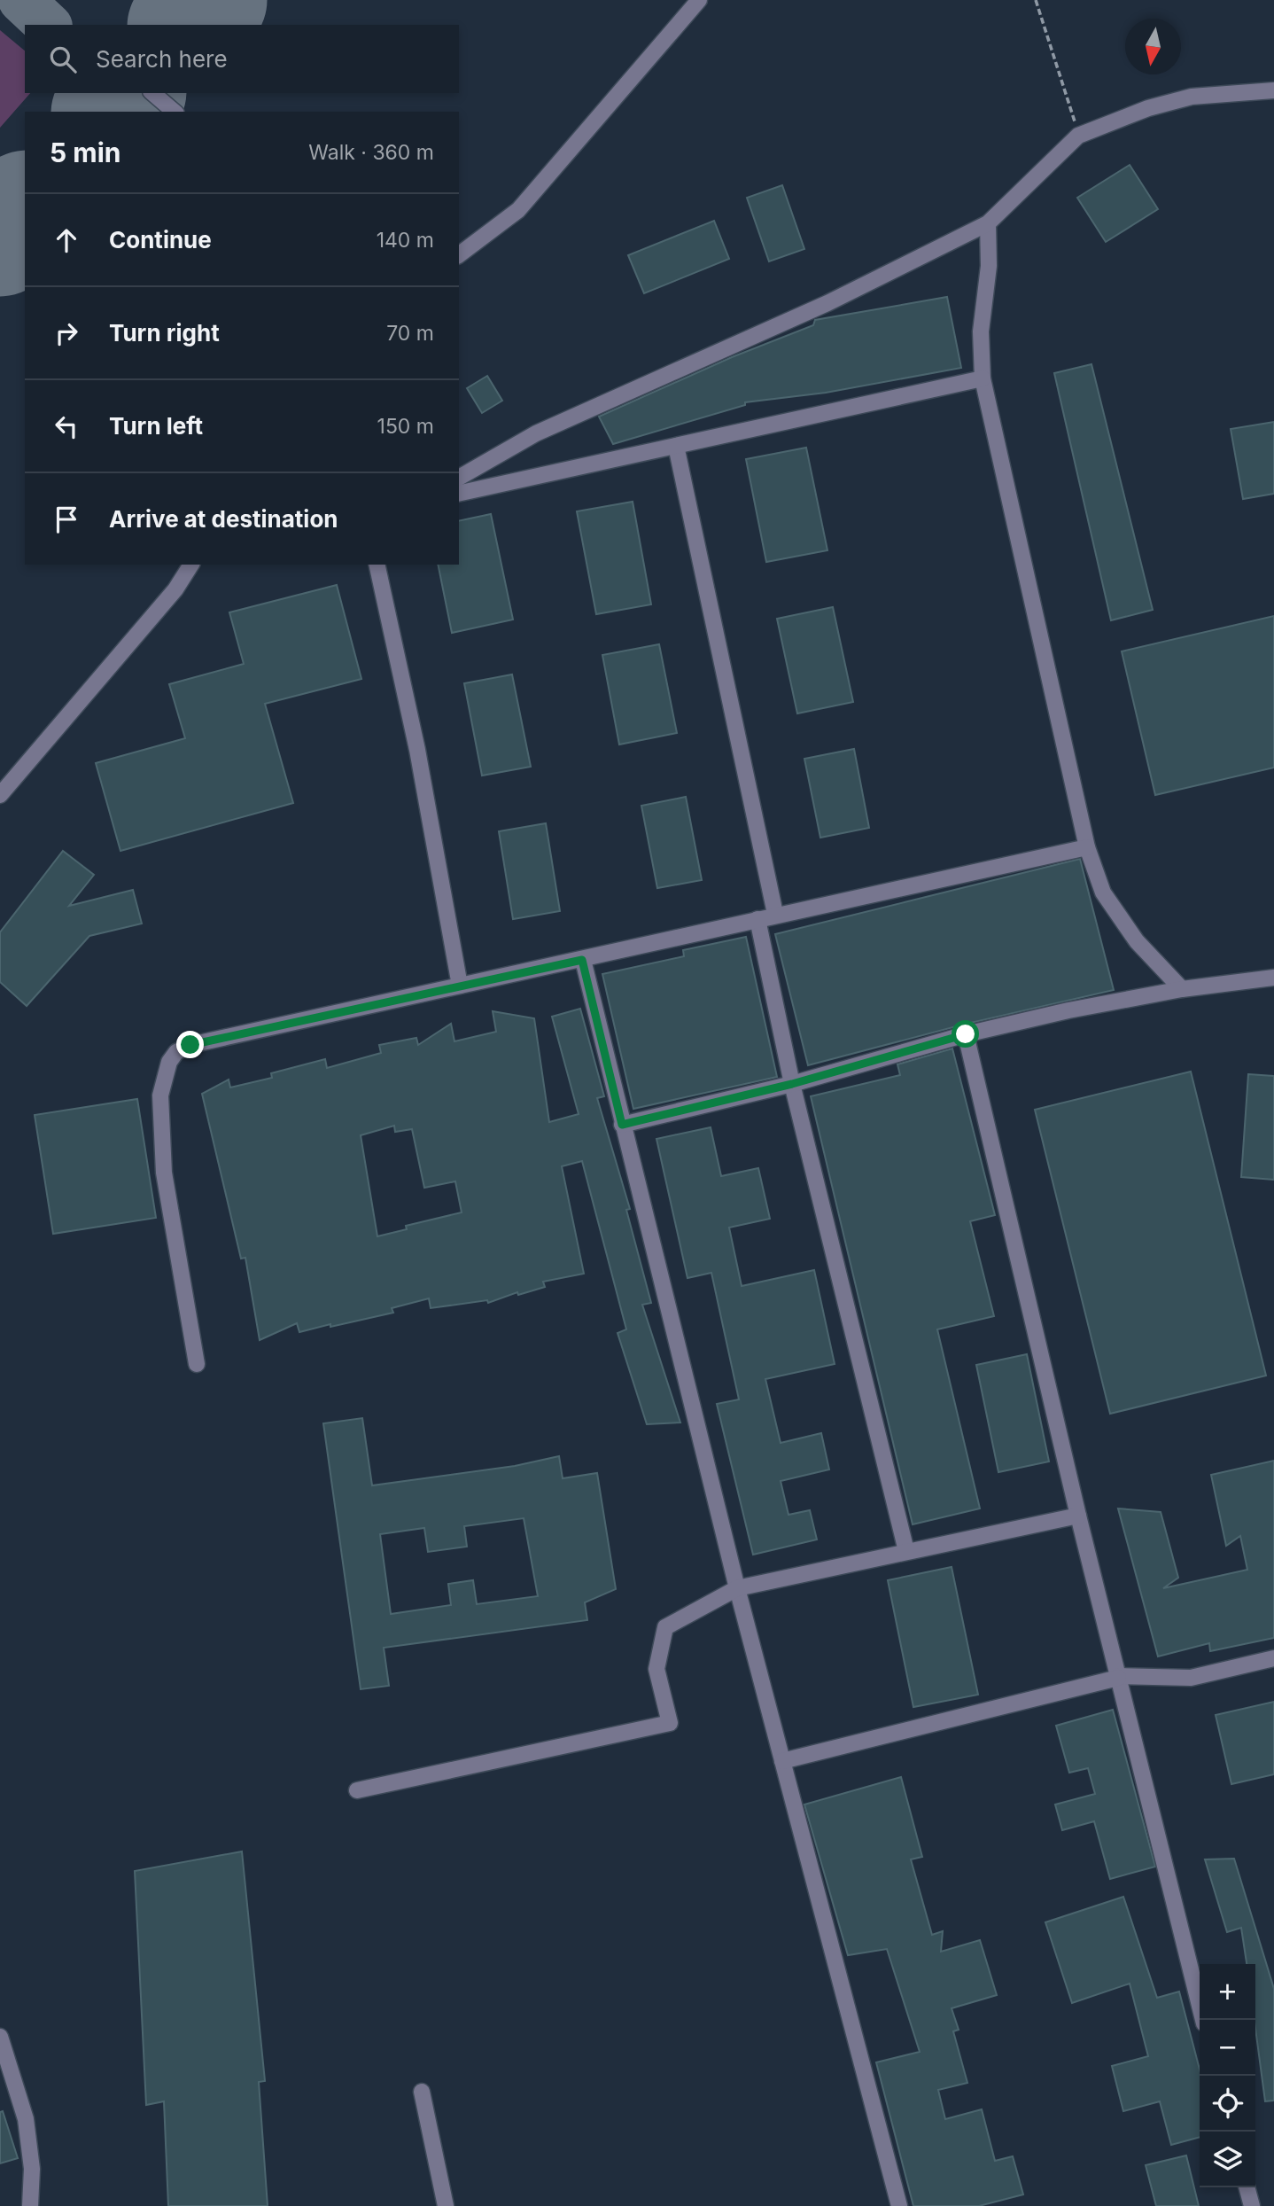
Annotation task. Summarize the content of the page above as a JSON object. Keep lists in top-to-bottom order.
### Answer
{
  "north": "bottom",
  "page": {
    "search": "Search here",
    "heading": ["5 min", "Walk · 360 m"],
    "list": [
      ["Continue", "140 m"],
      ["Turn right", "70 m"],
      ["Turn left", "150 m"],
      "Arrive at destination"
    ],
    "map_buttons": ["+", "−"]
  }
}
